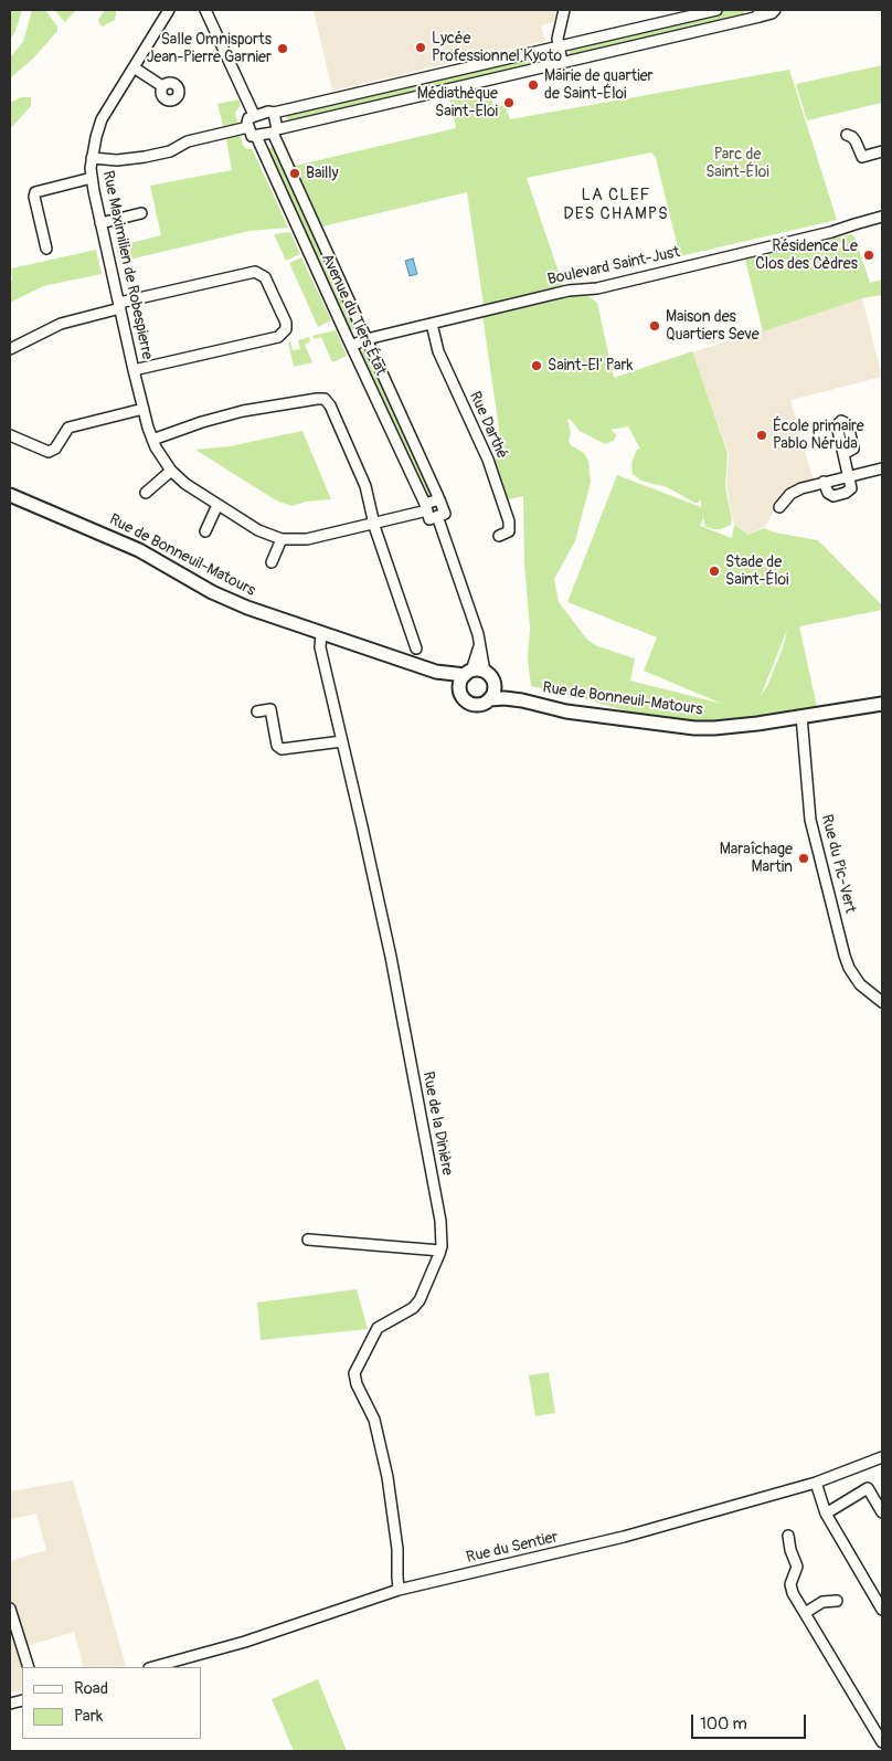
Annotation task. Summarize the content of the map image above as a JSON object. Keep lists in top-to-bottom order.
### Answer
{
  "streets": {
    "main road": ["Rue de Bonneuil-Matours"],
    "street": [
      "Rue Maximilien de Robespierre",
      "Boulevard Saint-Just",
      "Avenue du Tiers État",
      "Rue Darthé",
      "Rue du Pic-Vert",
      "Rue de la Dinière",
      "Rue du Sentier"
    ]
  },
  "crossings": [
    ["Rue Maximilien de Robespierre", "Avenue du Tiers État"],
    ["Boulevard Saint-Just", "Avenue du Tiers État"],
    ["Boulevard Saint-Just", "Rue Darthé"],
    ["Rue de Bonneuil-Matours", "Rue du Pic-Vert"],
    ["Rue de Bonneuil-Matours", "Rue de la Dinière"],
    ["Rue de la Dinière", "Rue du Sentier"]
  ],
  "districts": ["LA CLEF DES CHAMPS"],
  "parks": ["Parc de Saint-Éloi"],
  "places": [
    "Lycée Professionnel Kyoto",
    "Salle Omnisports Jean-Pierre Garnier",
    "Mairie de quartier de Saint-Éloi",
    "Médiathèque Saint-Eloi",
    "Bailly",
    "Résidence Le Clos des Cèdres",
    "Maison des Quartiers Seve",
    "Saint-El' Park",
    "École primaire Pablo Néruda",
    "Stade de Saint-Éloi",
    "Maraîchage Martin"
  ],
  "legend": ["Road", "Park"],
  "scale_bar": "100 m"
}
